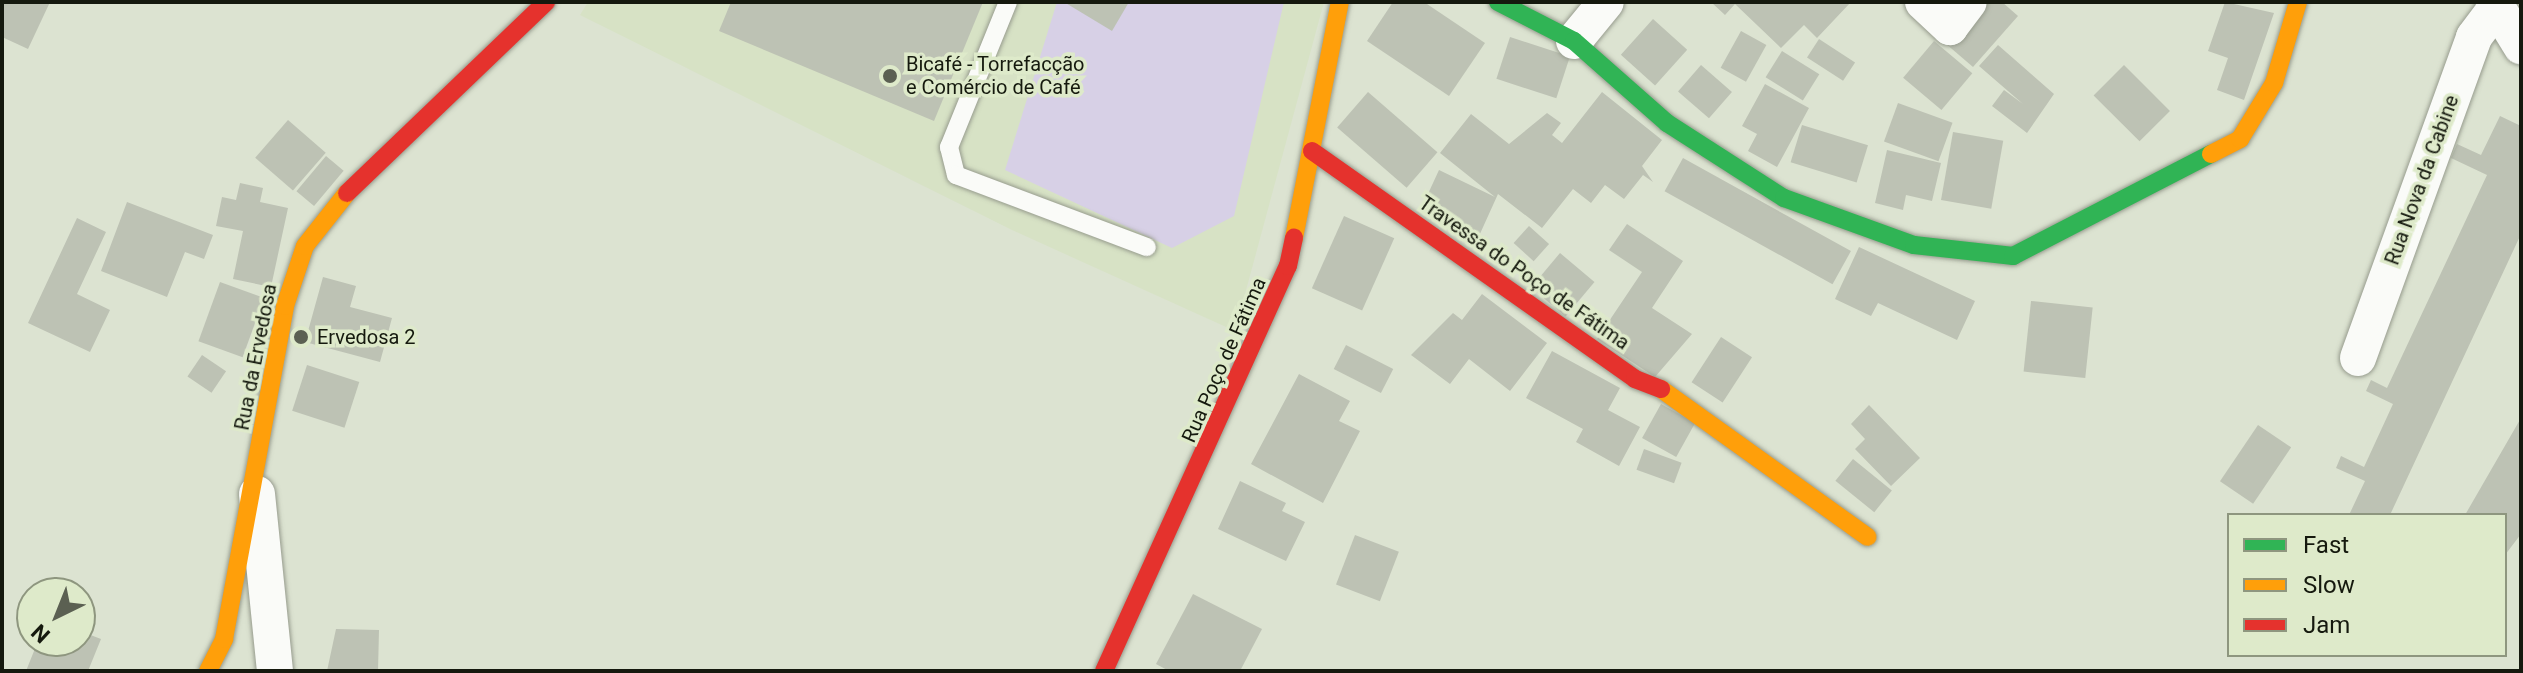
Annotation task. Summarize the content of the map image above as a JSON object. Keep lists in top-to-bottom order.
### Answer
{
  "streets": {
    "street": [
      "Rua Nova da Cabine",
      "Travessa do Poço de Fátima",
      "Rua da Ervedosa",
      "Rua Poço de Fátima"
    ]
  },
  "crossings": [
    ["Travessa do Poço de Fátima", "Rua Poço de Fátima"]
  ],
  "places": ["Bicafé - Torrefacção e Comércio de Café", "Ervedosa 2"],
  "legend": ["Fast", "Slow", "Jam"],
  "north": "bottom left"
}
